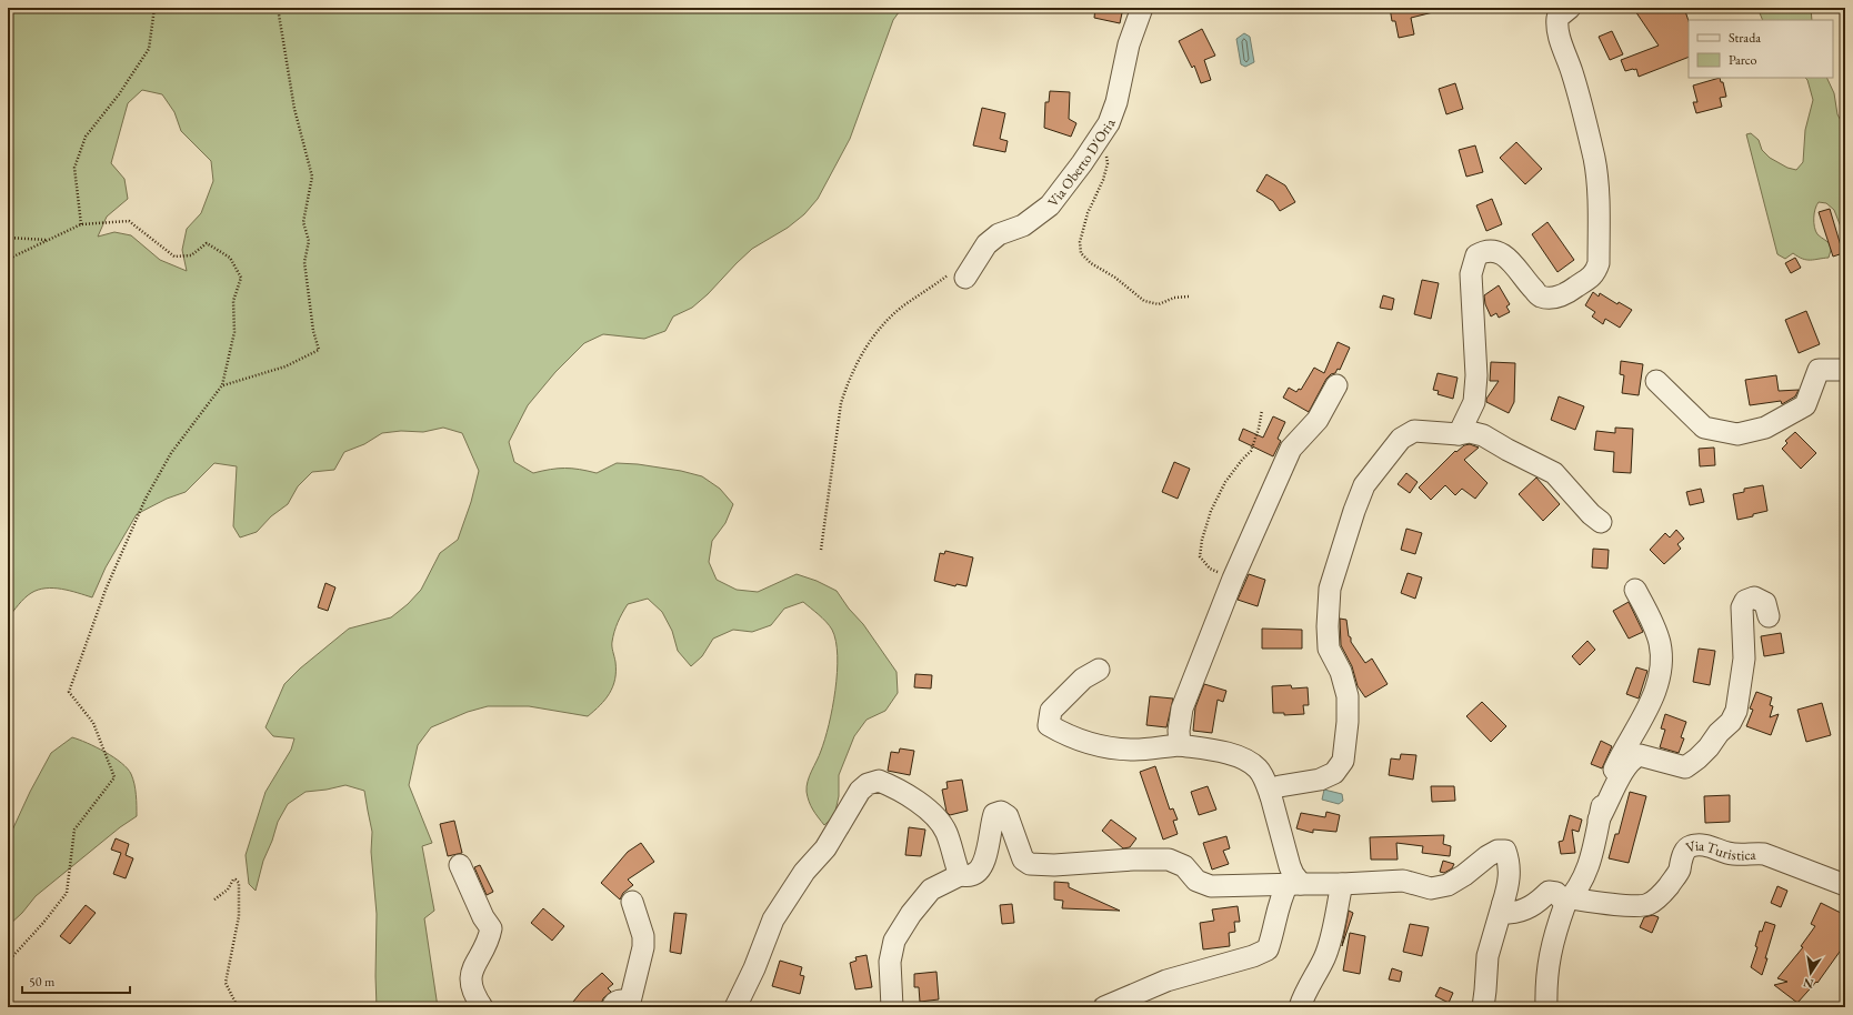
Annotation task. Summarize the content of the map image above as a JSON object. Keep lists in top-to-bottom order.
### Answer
{
  "streets": {
    "street": ["Via Oberto D'Oria", "Via Turistica"]
  },
  "legend": ["Strada", "Parco"],
  "scale_bar": "50 m",
  "north": "bottom"
}
